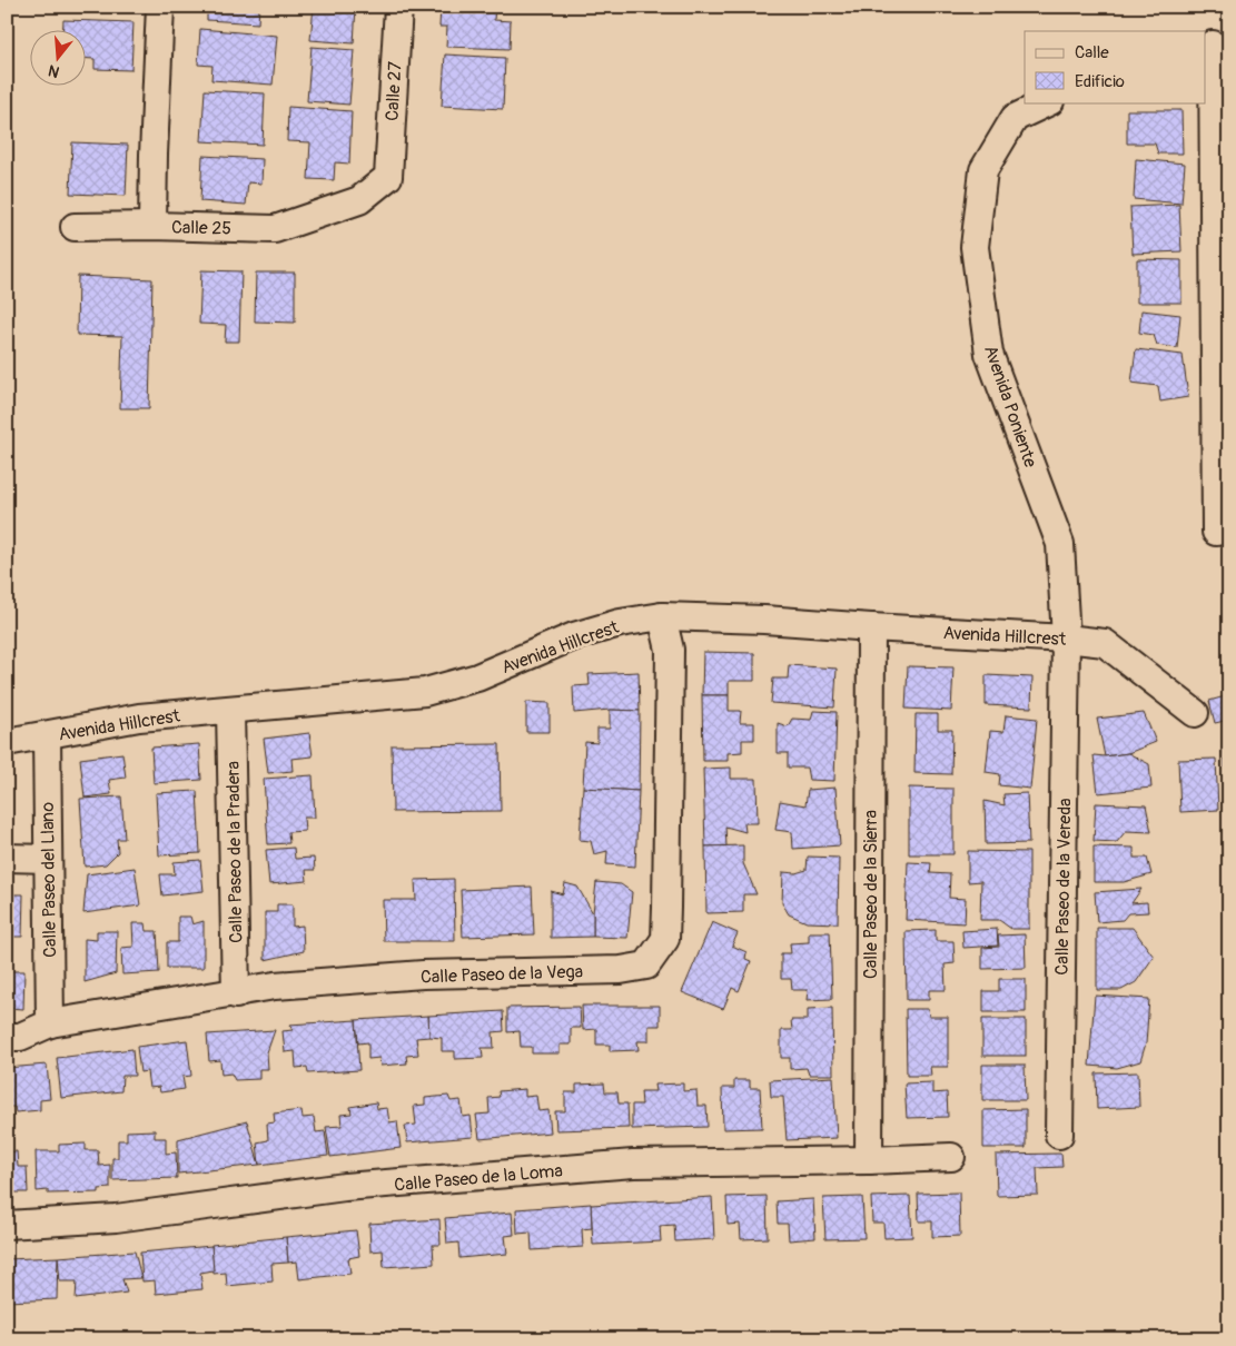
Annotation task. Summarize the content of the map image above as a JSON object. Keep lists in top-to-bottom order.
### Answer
{
  "streets": {
    "street": [
      "Calle 27",
      "Calle 25",
      "Avenida Poniente",
      "Avenida Hillcrest",
      "Calle Paseo de la Pradera",
      "Calle Paseo del Llano",
      "Calle Paseo de la Vereda",
      "Calle Paseo de la Sierra",
      "Calle Paseo de la Vega",
      "Calle Paseo de la Loma"
    ]
  },
  "crossings": [
    ["Calle 27", "Calle 25"],
    ["Avenida Poniente", "Avenida Hillcrest"],
    ["Avenida Poniente", "Calle Paseo de la Vereda"],
    ["Avenida Hillcrest", "Calle Paseo de la Pradera"],
    ["Avenida Hillcrest", "Calle Paseo del Llano"],
    ["Avenida Hillcrest", "Calle Paseo de la Vereda"],
    ["Avenida Hillcrest", "Calle Paseo de la Sierra"],
    ["Avenida Hillcrest", "Calle Paseo de la Vega"],
    ["Calle Paseo de la Pradera", "Calle Paseo de la Vega"],
    ["Calle Paseo del Llano", "Calle Paseo de la Vega"],
    ["Calle Paseo de la Sierra", "Calle Paseo de la Loma"]
  ],
  "legend": ["Calle", "Edificio"],
  "north": "bottom"
}
